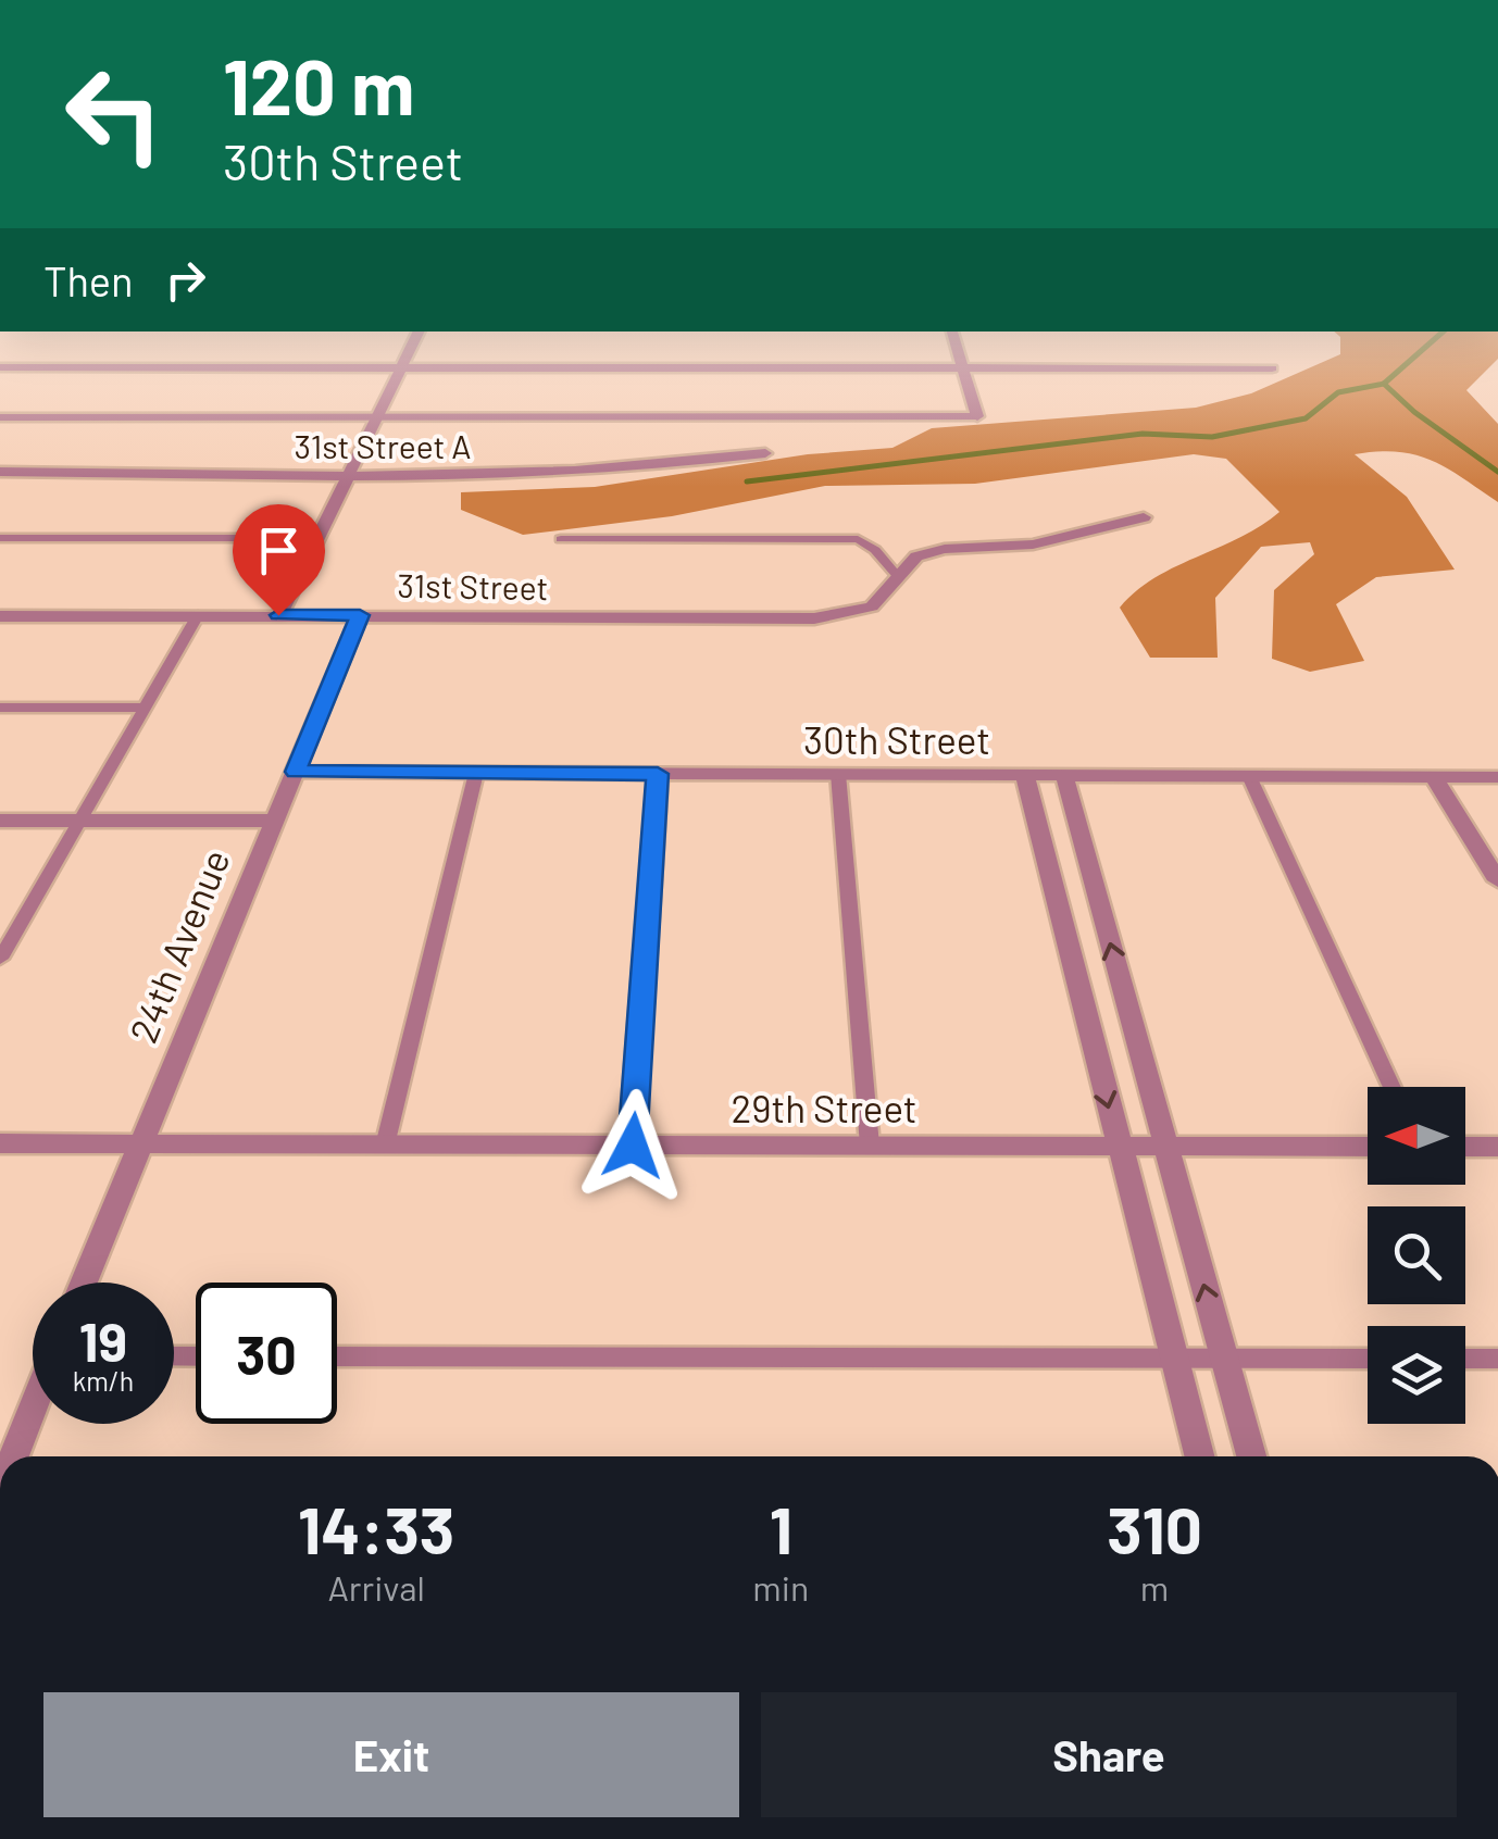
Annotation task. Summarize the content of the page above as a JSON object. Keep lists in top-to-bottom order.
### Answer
{
  "streets": {
    "street": [
      "31st Street A",
      "31st Street",
      "30th Street",
      "24th Avenue",
      "29th Street"
    ]
  },
  "crossings": [
    ["31st Street", "24th Avenue"],
    ["30th Street", "24th Avenue"],
    ["24th Avenue", "29th Street"]
  ],
  "north": "left",
  "page": {
    "turn": ["120 m", "30th Street"],
    "then": "Then",
    "speed": "19 km/h",
    "limit": "30",
    "eta": [
      "14:33",
      "Arrival",
      "1",
      "min",
      "310",
      "m"
    ],
    "buttons": ["Exit", "Share"]
  }
}
